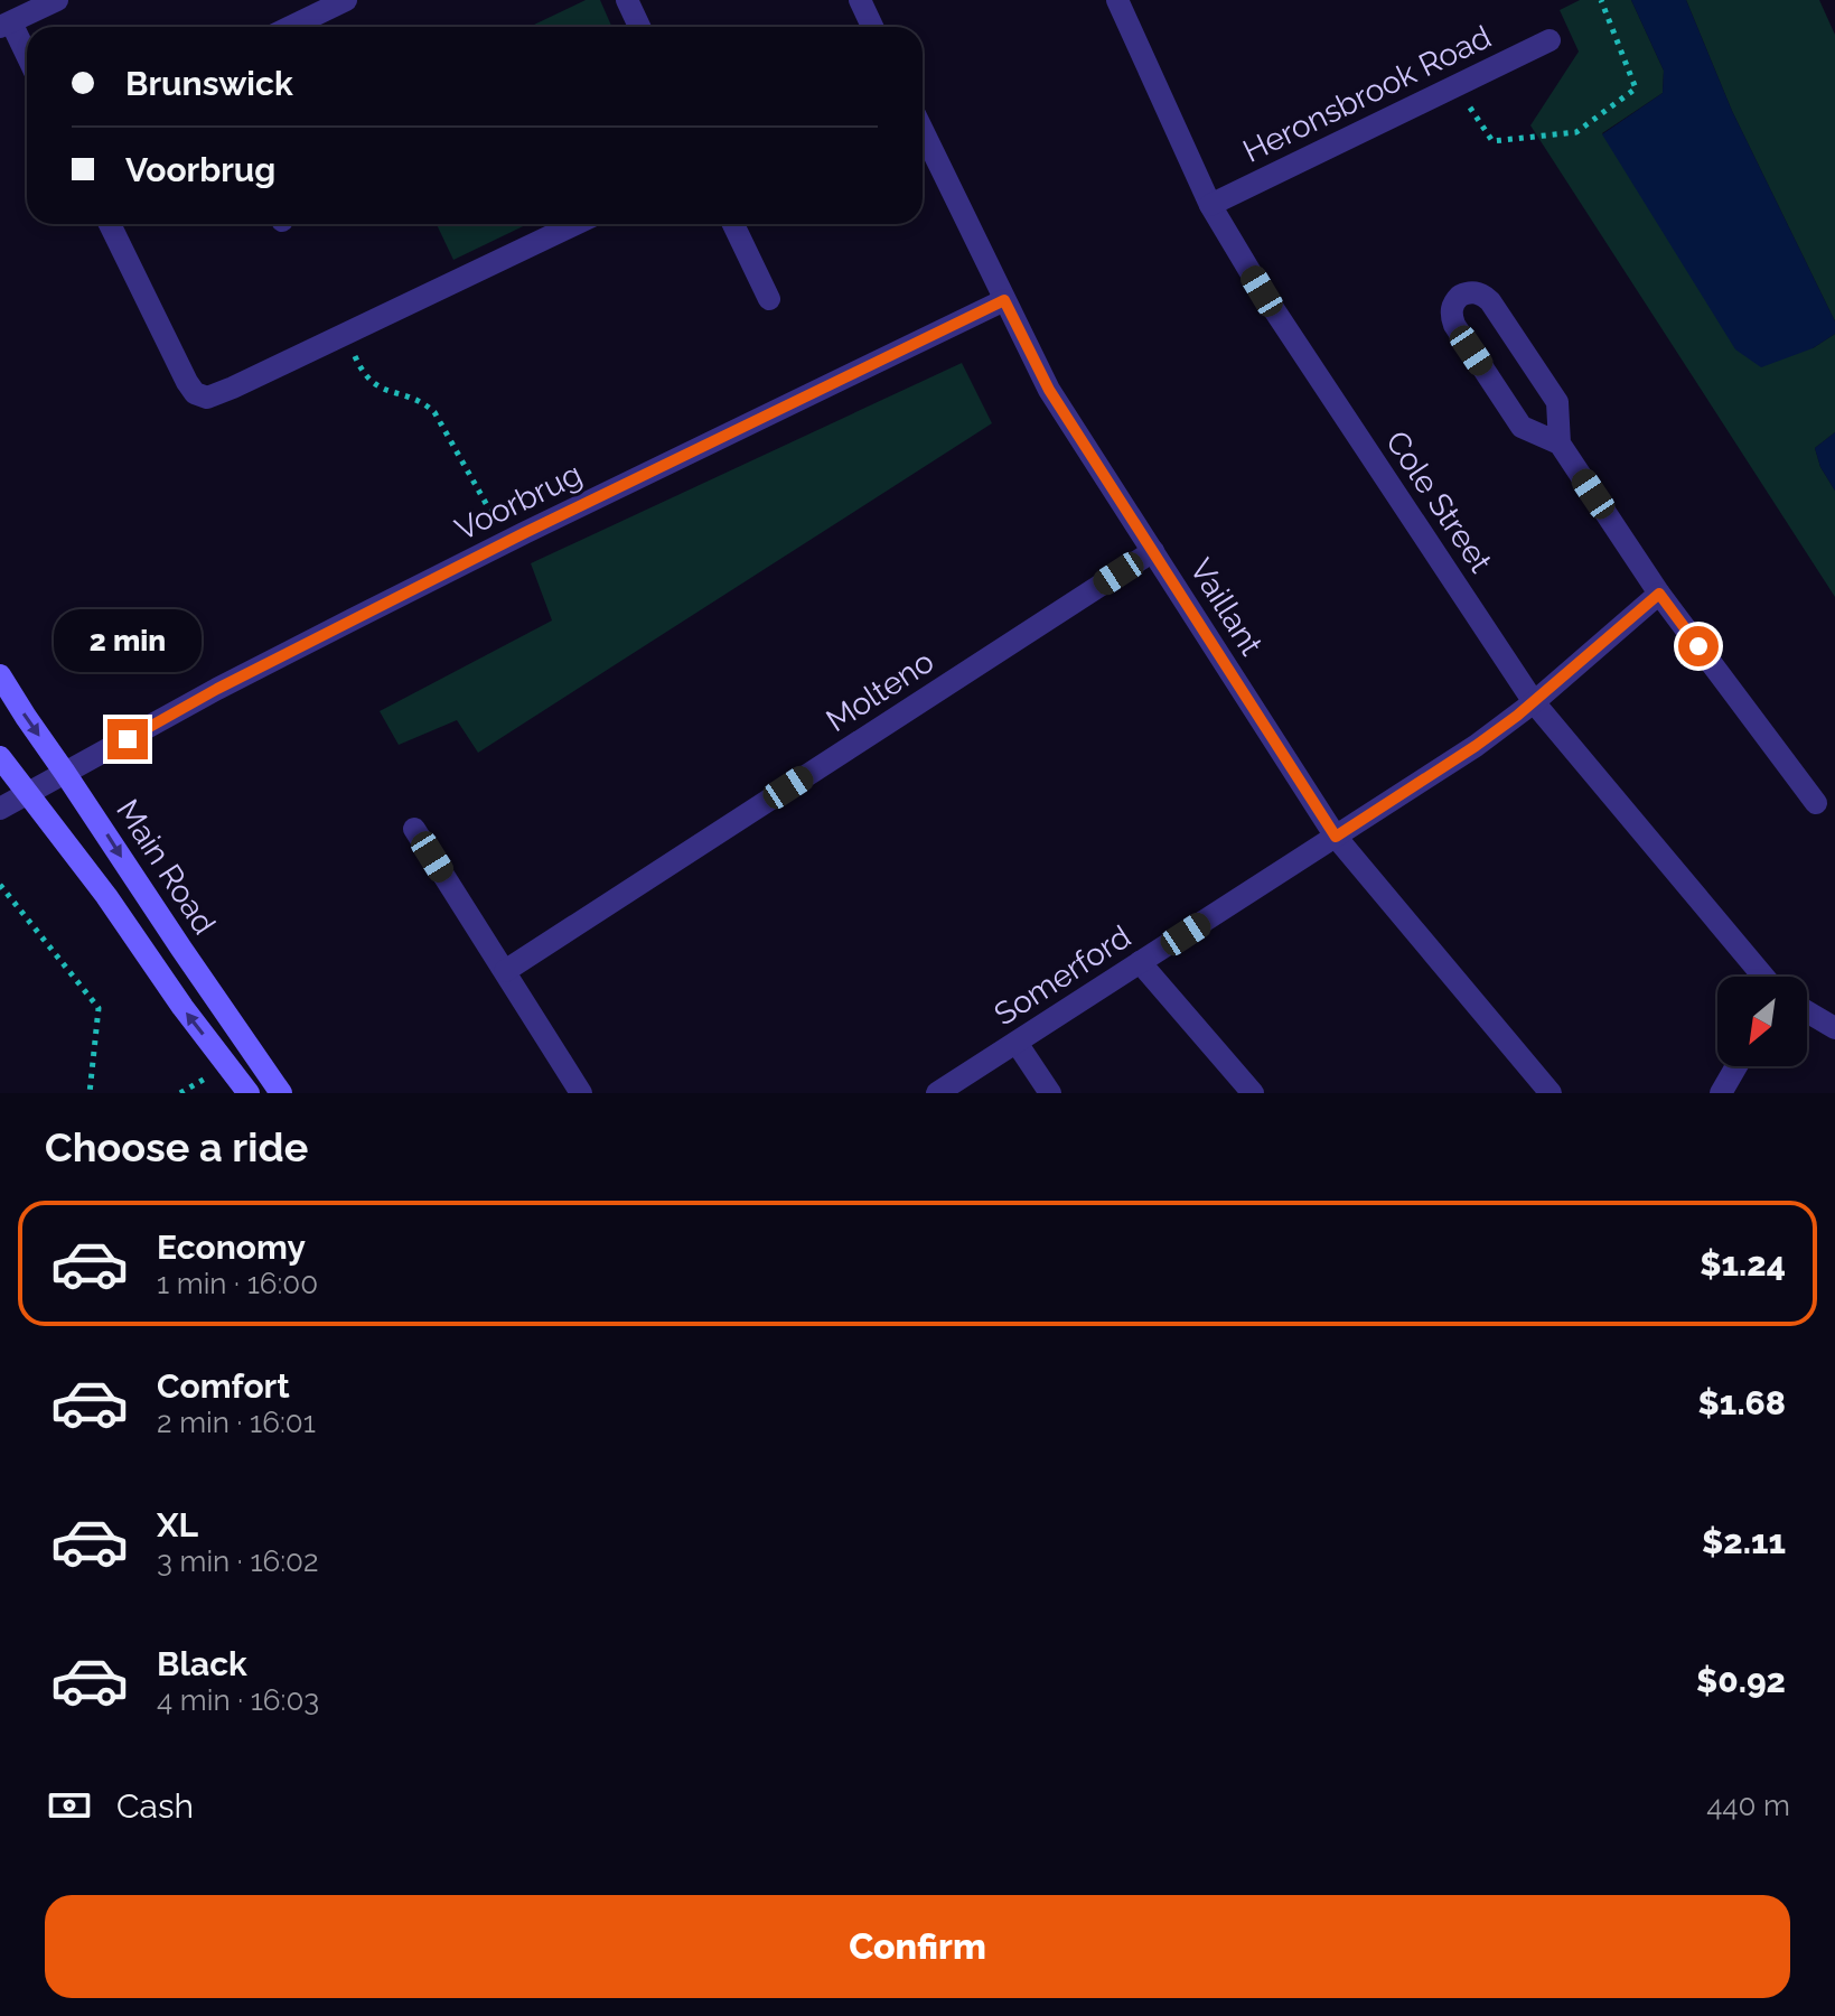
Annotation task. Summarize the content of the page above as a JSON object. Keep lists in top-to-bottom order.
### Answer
{
  "streets": {
    "main road": ["Main Road"],
    "street": [
      "Heronsbrook Road",
      "Voorbrug",
      "Cole Street",
      "Vaillant",
      "Molteno",
      "Somerford"
    ]
  },
  "crossings": [
    ["Heronsbrook Road", "Cole Street"],
    ["Voorbrug", "Vaillant"],
    ["Voorbrug", "Main Road"],
    ["Cole Street", "Somerford"],
    ["Vaillant", "Molteno"],
    ["Vaillant", "Somerford"]
  ],
  "north": "bottom left",
  "page": {
    "banner": ["Brunswick", "Voorbrug"],
    "bubble": "2 min",
    "heading": "Choose a ride",
    "list": [
      {
        "name": "Economy",
        "note": "1 min · 16:00",
        "value": "$1.24"
      },
      {
        "name": "Comfort",
        "note": "2 min · 16:01",
        "value": "$1.68"
      },
      {
        "name": "XL",
        "note": "3 min · 16:02",
        "value": "$2.11"
      },
      {
        "name": "Black",
        "note": "4 min · 16:03",
        "value": "$0.92"
      }
    ],
    "pay": ["Cash", "440 m"],
    "buttons": "Confirm"
  }
}
